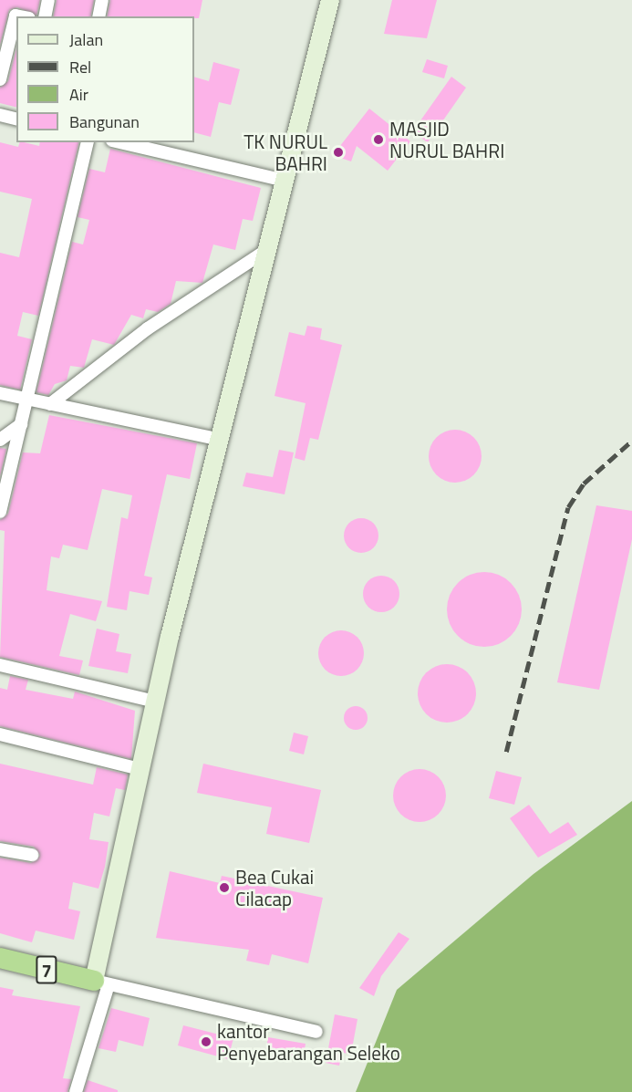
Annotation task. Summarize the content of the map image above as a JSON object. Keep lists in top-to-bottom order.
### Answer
{
  "streets": {
    "highway": ["7"]
  },
  "places": [
    "MASJID NURUL BAHRI",
    "TK NURUL BAHRI",
    "Bea Cukai Cilacap",
    "kantor Penyebarangan Seleko"
  ],
  "legend": [
    "Jalan",
    "Rel",
    "Air",
    "Bangunan"
  ]
}
